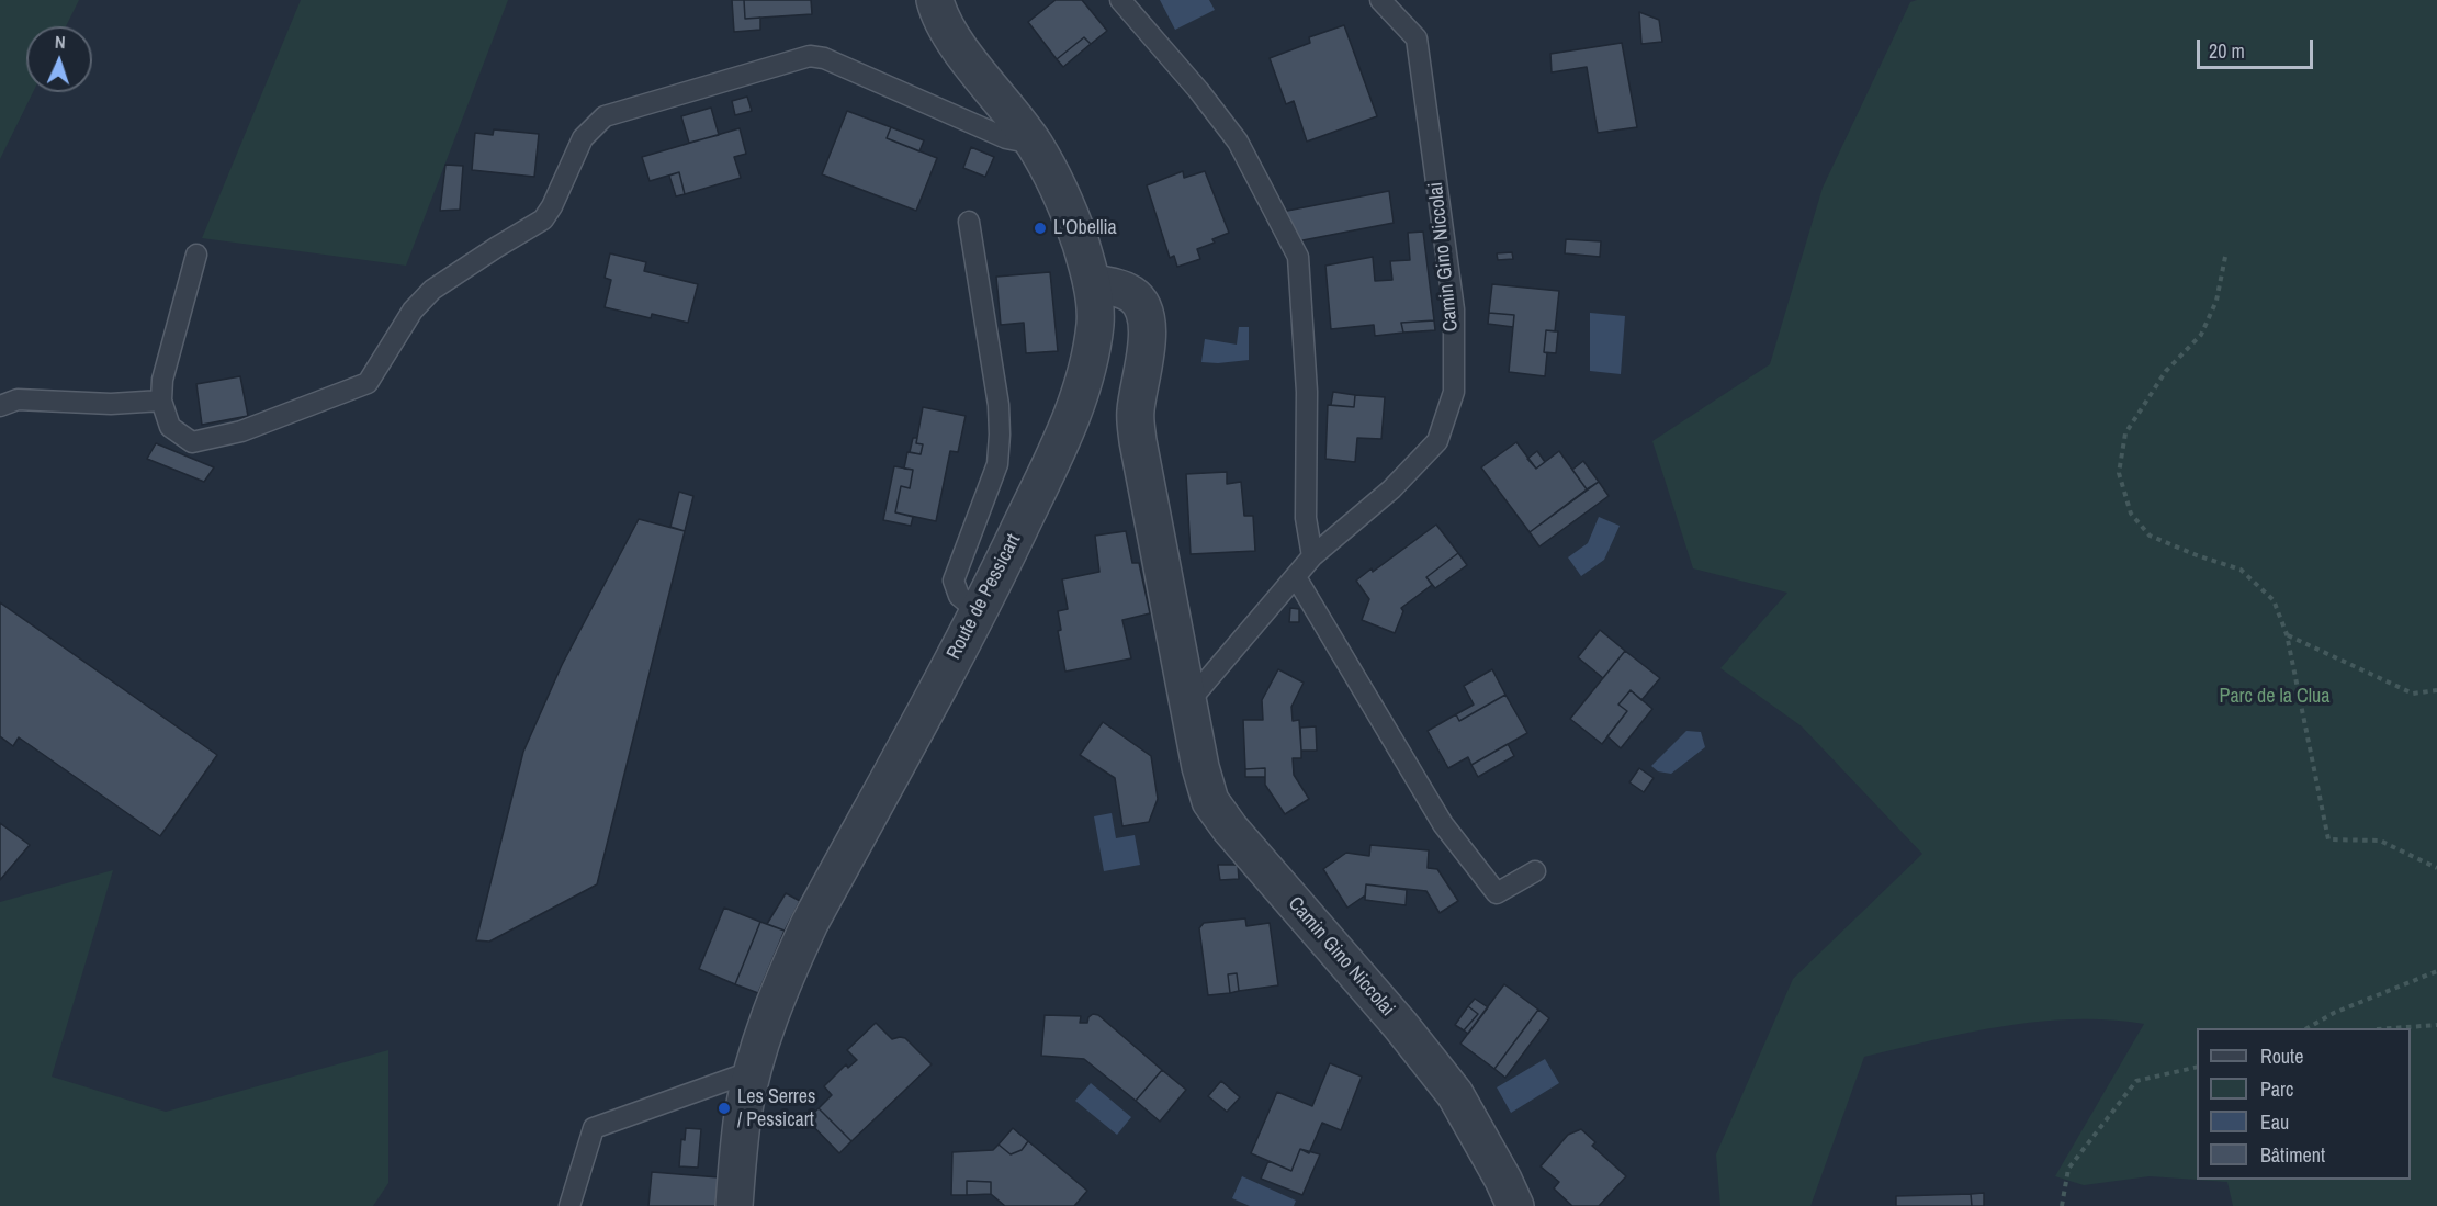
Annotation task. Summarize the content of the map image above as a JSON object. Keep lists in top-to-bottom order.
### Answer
{
  "streets": {
    "street": ["Camin Gino Niccolai", "Route de Pessicart"]
  },
  "crossings": [
    ["Camin Gino Niccolai", "Route de Pessicart"]
  ],
  "parks": ["Parc de la Clua"],
  "places": ["L'Obellia", "Les Serres / Pessicart"],
  "legend": [
    "Route",
    "Parc",
    "Eau",
    "Bâtiment"
  ],
  "scale_bar": "20 m",
  "north": "top"
}
